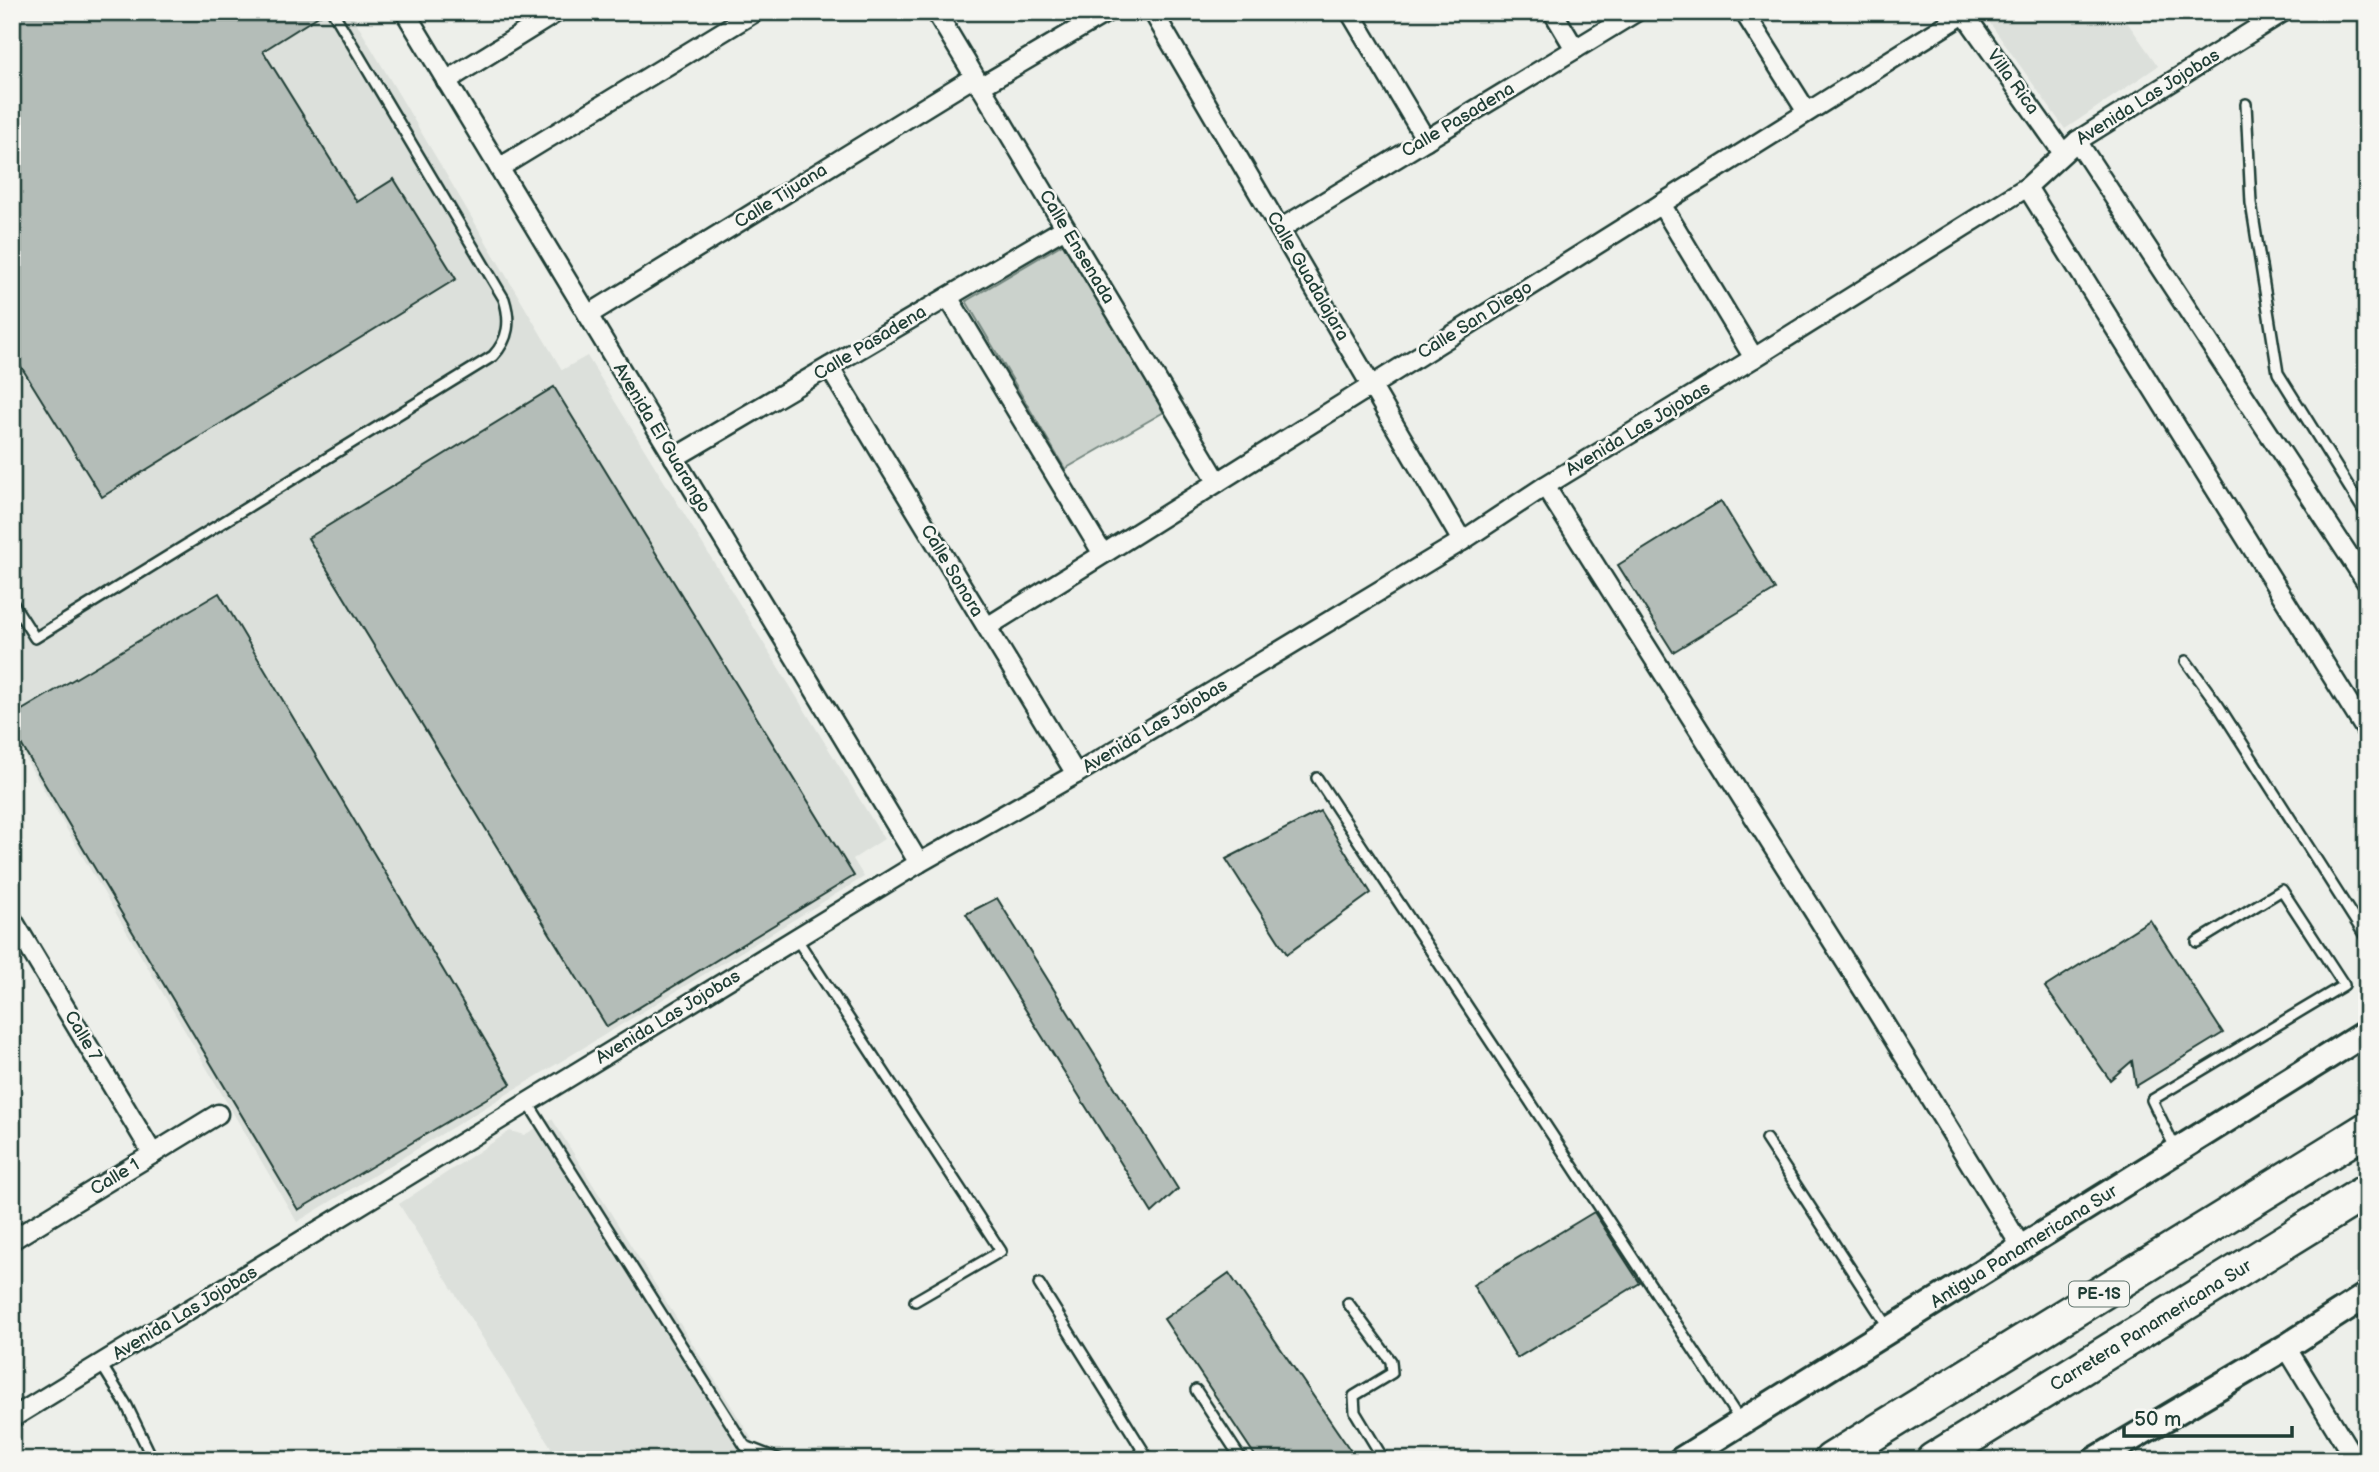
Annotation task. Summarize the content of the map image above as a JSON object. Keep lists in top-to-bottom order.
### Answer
{
  "streets": {
    "highway": ["PE-1S", "Carretera Panamericana Sur"],
    "main road": ["Antigua Panamericana Sur"],
    "street": [
      "Villa Rica",
      "Avenida Las Jojobas",
      "Calle Pasadena",
      "Calle Tijuana",
      "Calle Ensenada",
      "Calle Guadalajara",
      "Calle San Diego",
      "Avenida El Guarango",
      "Calle Sonora",
      "Calle 7",
      "Calle 1"
    ]
  },
  "crossings": [
    ["Villa Rica", "Avenida Las Jojobas"],
    ["Villa Rica", "Calle San Diego"],
    ["Avenida Las Jojobas", "Calle Guadalajara"],
    ["Avenida Las Jojobas", "Avenida El Guarango"],
    ["Avenida Las Jojobas", "Calle Sonora"],
    ["Calle Pasadena", "Calle Ensenada"],
    ["Calle Pasadena", "Calle Guadalajara"],
    ["Calle Pasadena", "Avenida El Guarango"],
    ["Calle Pasadena", "Calle Sonora"],
    ["Calle Tijuana", "Calle Ensenada"],
    ["Calle Tijuana", "Avenida El Guarango"],
    ["Calle Ensenada", "Calle San Diego"],
    ["Calle Guadalajara", "Calle San Diego"],
    ["Calle San Diego", "Calle Sonora"],
    ["Calle 7", "Calle 1"]
  ],
  "scale_bar": "50 m"
}
